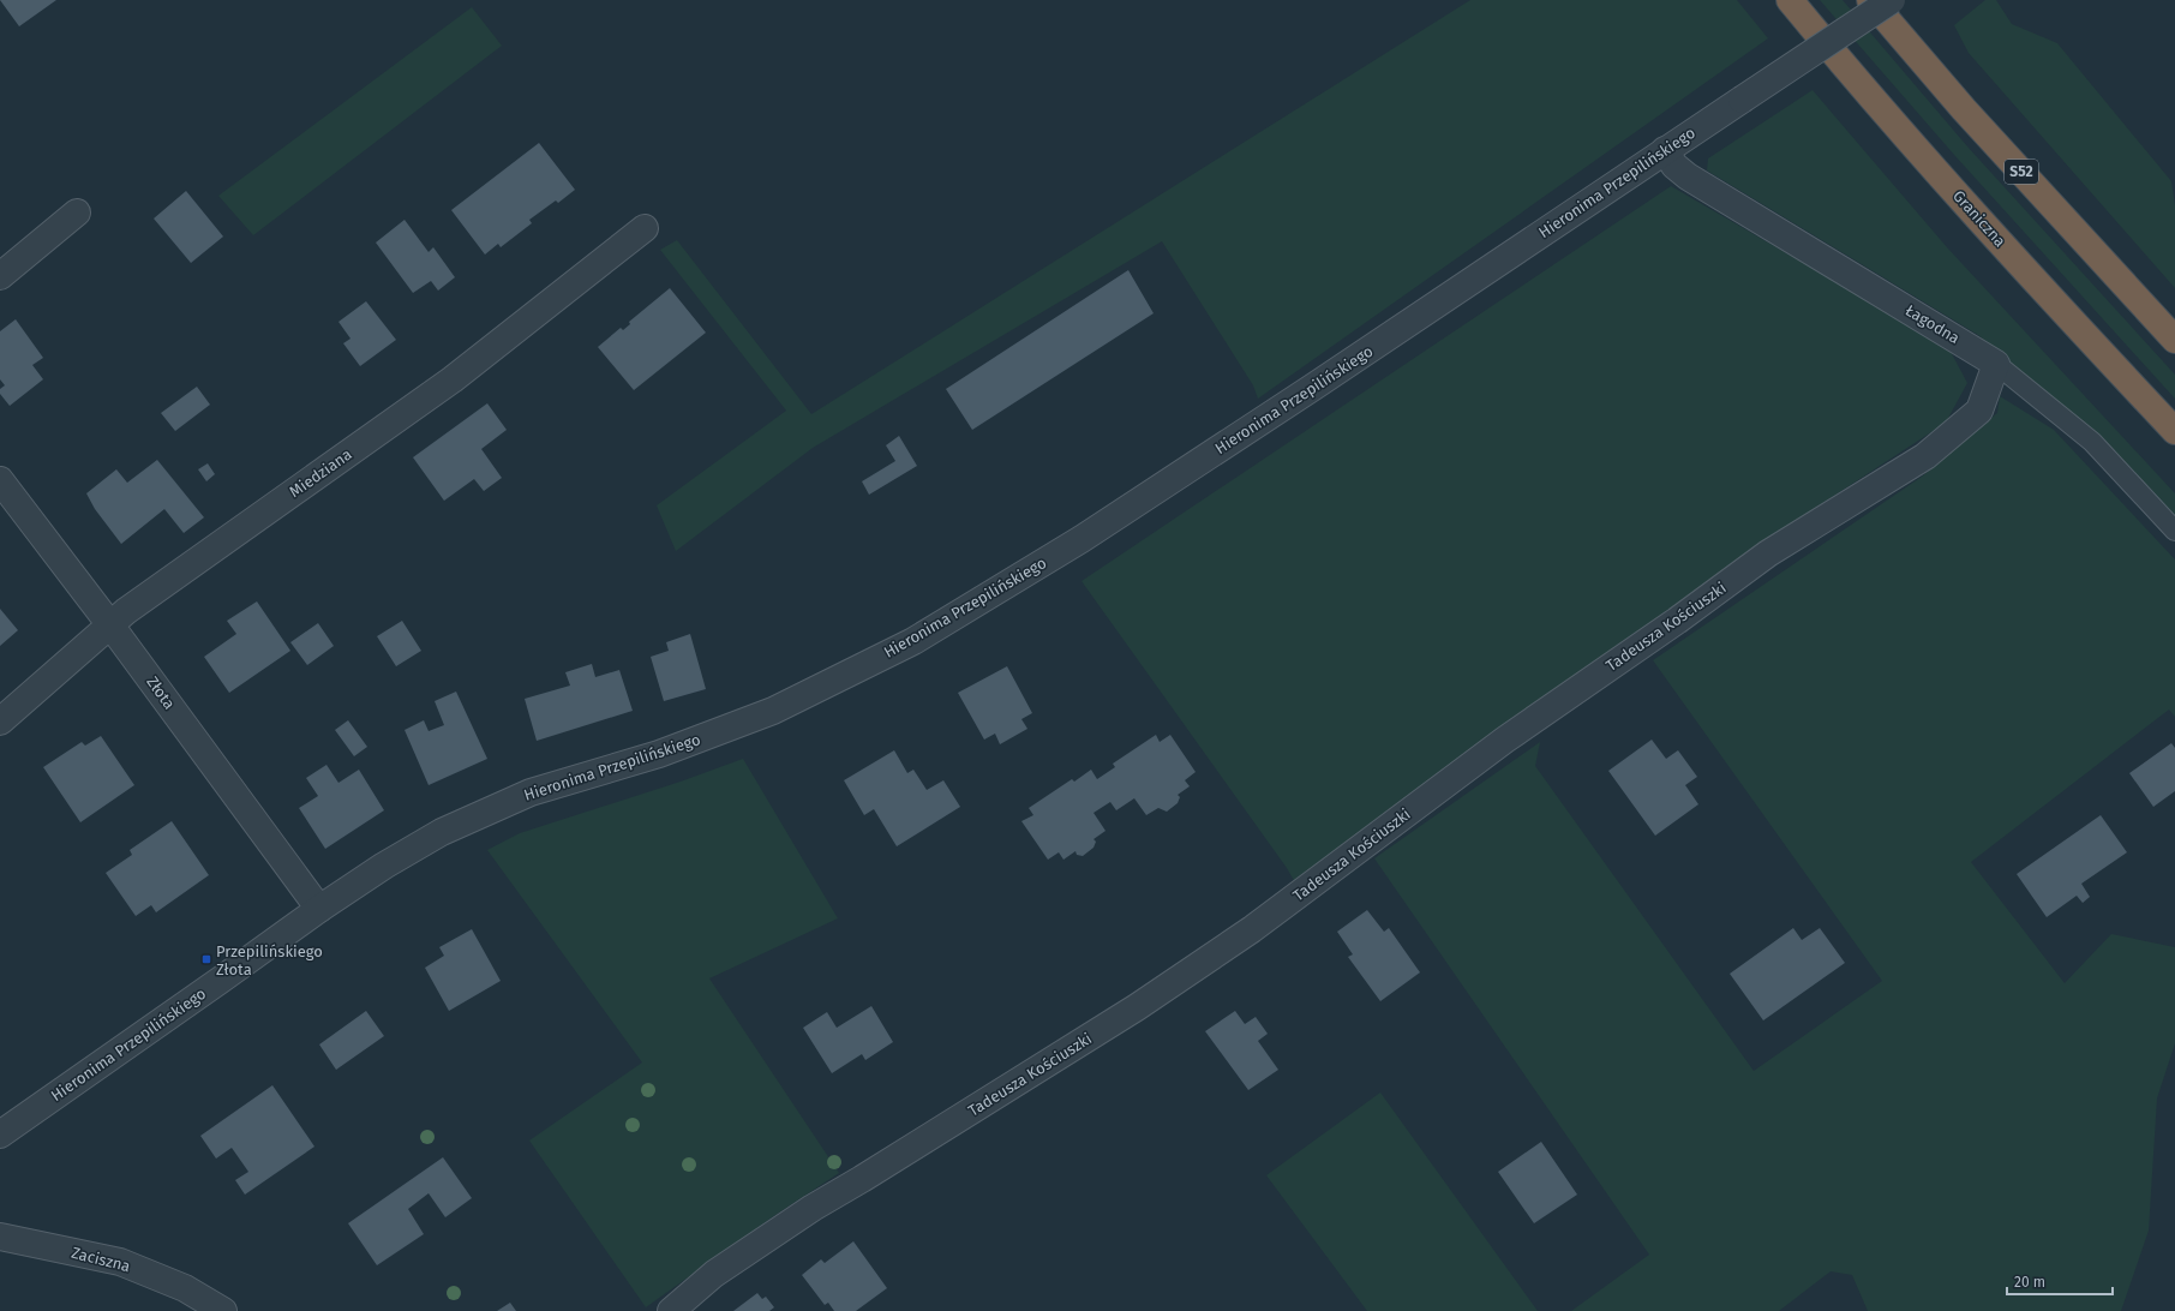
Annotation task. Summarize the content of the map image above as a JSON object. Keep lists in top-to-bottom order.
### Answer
{
  "streets": {
    "highway": ["S52", "Graniczna"],
    "street": [
      "Hieronima Przepilińskiego",
      "Łagodna",
      "Miedziana",
      "Tadeusza Kościuszki",
      "Złota",
      "Zaciszna"
    ]
  },
  "crossings": [
    ["Hieronima Przepilińskiego", "Łagodna"],
    ["Hieronima Przepilińskiego", "Złota"],
    ["Łagodna", "Tadeusza Kościuszki"],
    ["Miedziana", "Złota"]
  ],
  "places": {
    "transit": ["Przepilińskiego Złota"]
  },
  "scale_bar": "20 m"
}
